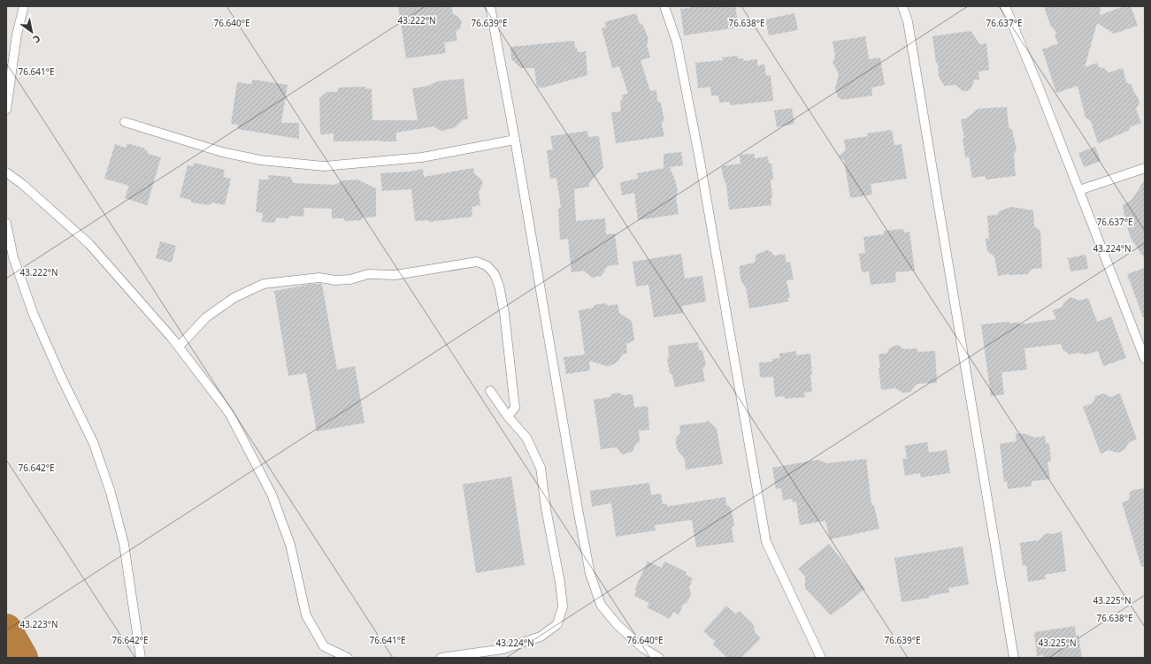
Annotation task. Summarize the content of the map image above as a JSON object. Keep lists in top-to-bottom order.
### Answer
{
  "north": "bottom right",
  "coordinates": [
    "43.222°N",
    "76.640°E",
    "76.639°E",
    "76.638°E",
    "76.637°E",
    "76.641°E",
    "43.224°N",
    "76.642°E",
    "43.225°N",
    "43.223°N"
  ]
}
